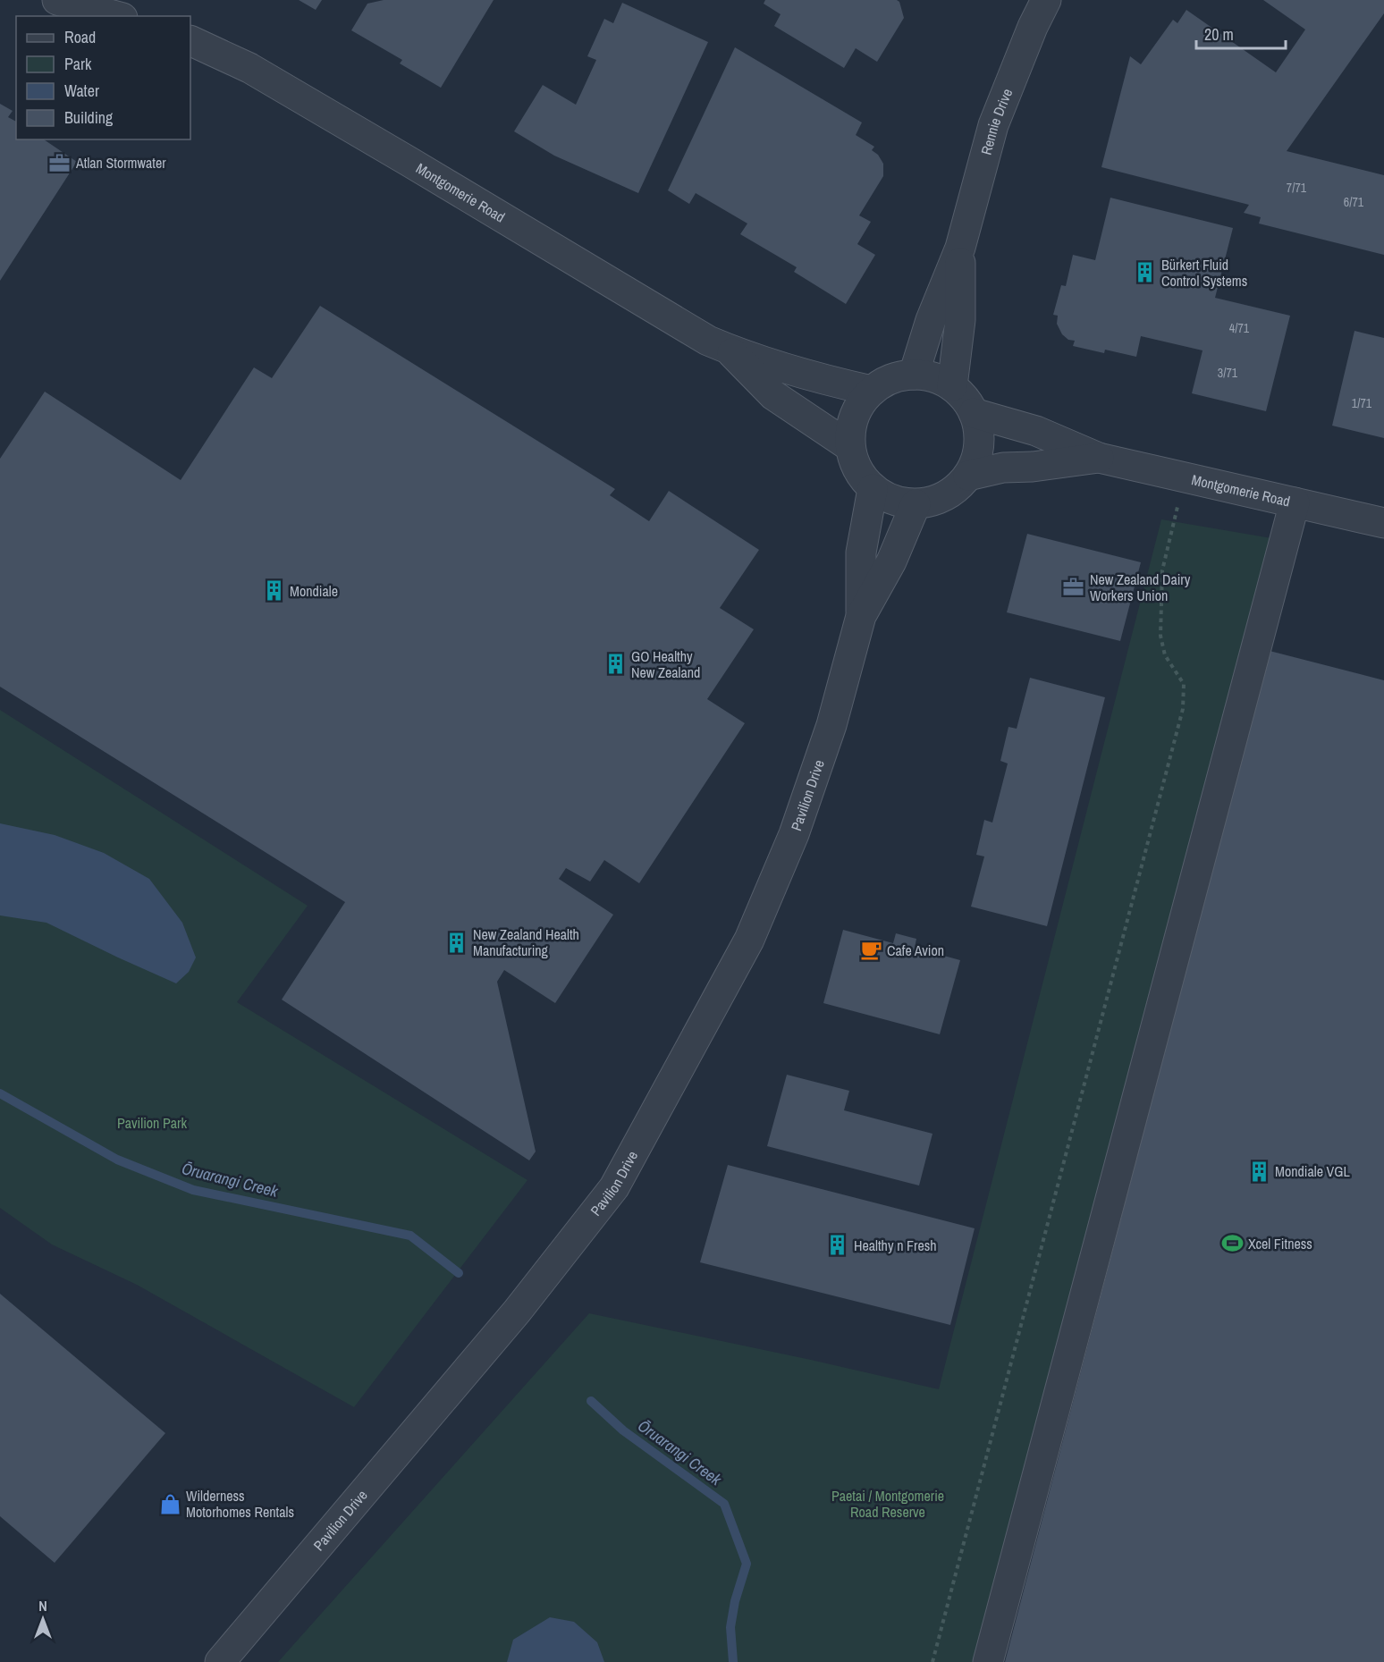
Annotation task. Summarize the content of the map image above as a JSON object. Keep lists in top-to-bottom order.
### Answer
{
  "streets": {
    "street": ["Rennie Drive", "Montgomerie Road", "Pavilion Drive"]
  },
  "crossings": [
    ["Rennie Drive", "Montgomerie Road"],
    ["Rennie Drive", "Pavilion Drive"],
    ["Montgomerie Road", "Pavilion Drive"]
  ],
  "water": ["Ōruarangi Creek"],
  "parks": ["Pavilion Park", "Paetai / Montgomerie Road Reserve"],
  "places": {
    "office": ["Atlan Stormwater", "New Zealand Dairy Workers Union"],
    "building": [
      "Bürkert Fluid Control Systems",
      "Mondiale",
      "GO Healthy New Zealand",
      "New Zealand Health Manufacturing",
      "Mondiale VGL",
      "Healthy n Fresh"
    ],
    "cafe": ["Cafe Avion"],
    "sports": ["Xcel Fitness"],
    "shop": ["Wilderness Motorhomes Rentals"]
  },
  "house_numbers": [
    "7/71",
    "6/71",
    "4/71",
    "3/71",
    "1/71"
  ],
  "legend": [
    "Road",
    "Park",
    "Water",
    "Building"
  ],
  "scale_bar": "20 m",
  "north": "top"
}
